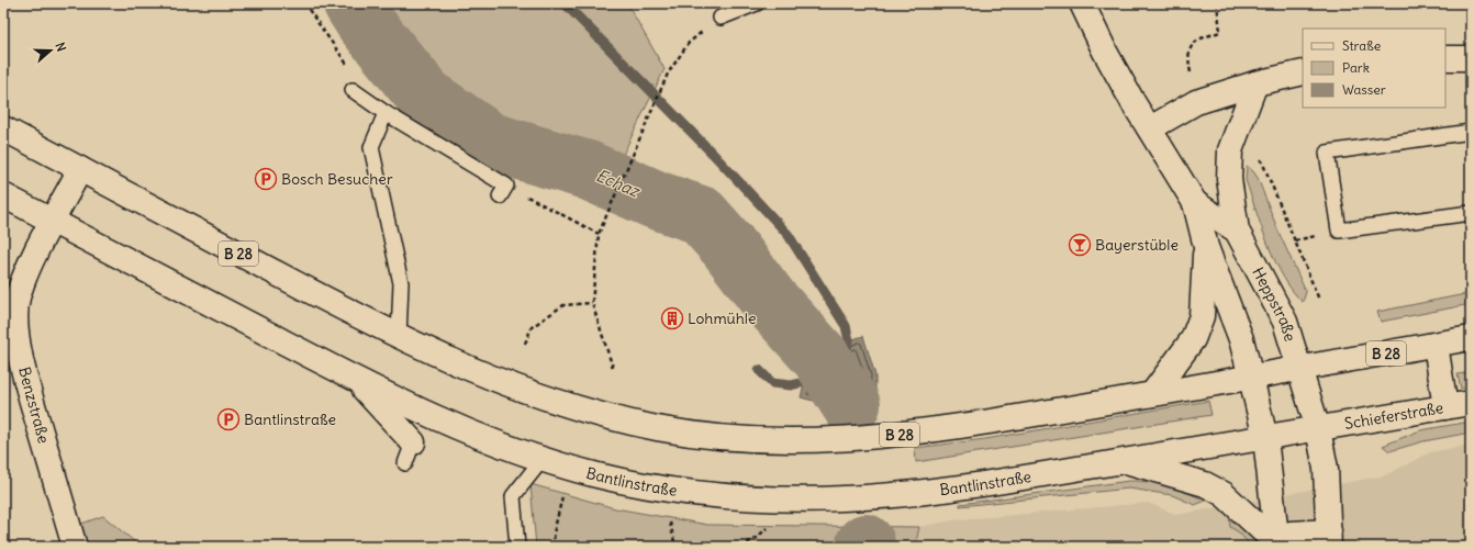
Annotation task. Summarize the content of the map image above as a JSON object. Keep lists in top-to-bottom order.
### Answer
{
  "streets": {
    "main road": [
      "B 28",
      "Heppstraße",
      "Benzstraße",
      "Schieferstraße",
      "Bantlinstraße"
    ]
  },
  "crossings": [
    ["B 28", "Heppstraße"],
    ["B 28", "Benzstraße"],
    ["Heppstraße", "Schieferstraße"],
    ["Heppstraße", "Bantlinstraße"],
    ["Benzstraße", "Bantlinstraße"],
    ["Schieferstraße", "Bantlinstraße"]
  ],
  "water": ["Echaz"],
  "places": {
    "parking": ["Bosch Besucher", "Bantlinstraße"],
    "bar": ["Bayerstüble"],
    "building": ["Lohmühle"]
  },
  "legend": ["Straße", "Park", "Wasser"],
  "north": "right"
}
